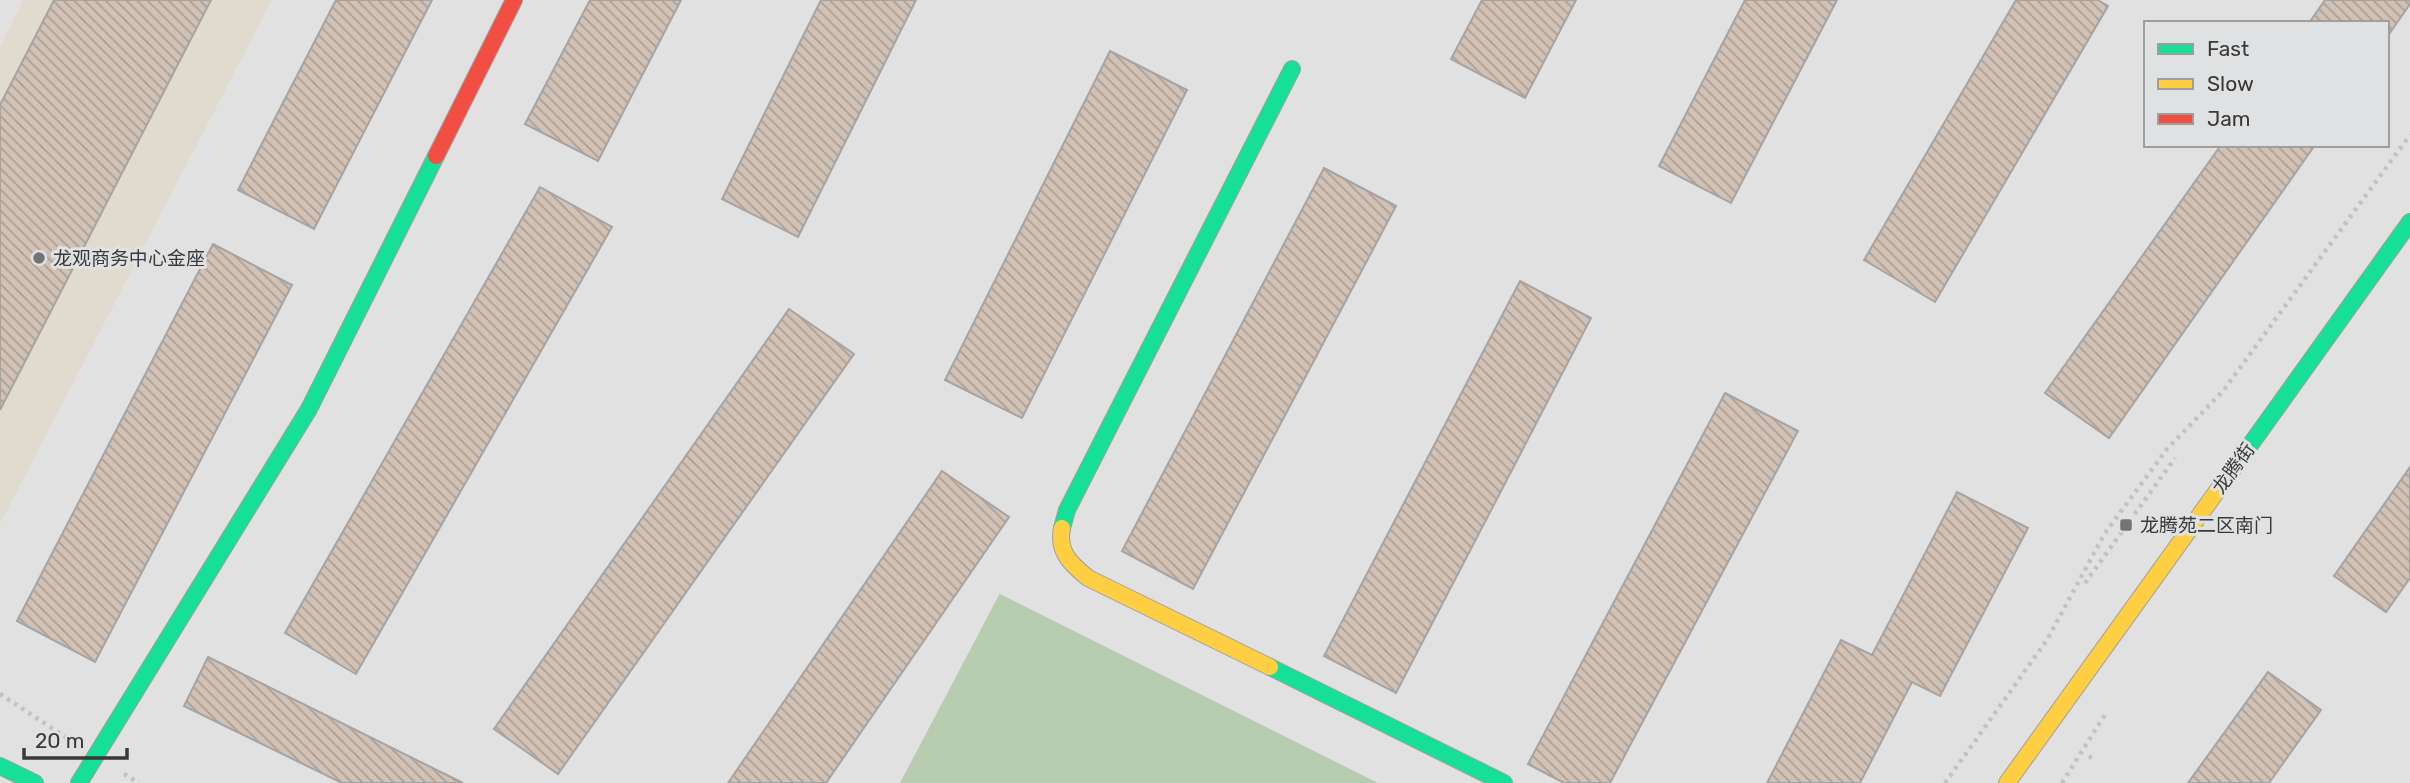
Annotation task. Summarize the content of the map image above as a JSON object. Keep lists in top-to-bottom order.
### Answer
{
  "streets": {
    "street": ["龙腾街"]
  },
  "places": {
    "other": ["龙观商务中心金座"],
    "transit": ["龙腾苑二区南门"]
  },
  "legend": ["Fast", "Slow", "Jam"],
  "scale_bar": "20 m"
}
